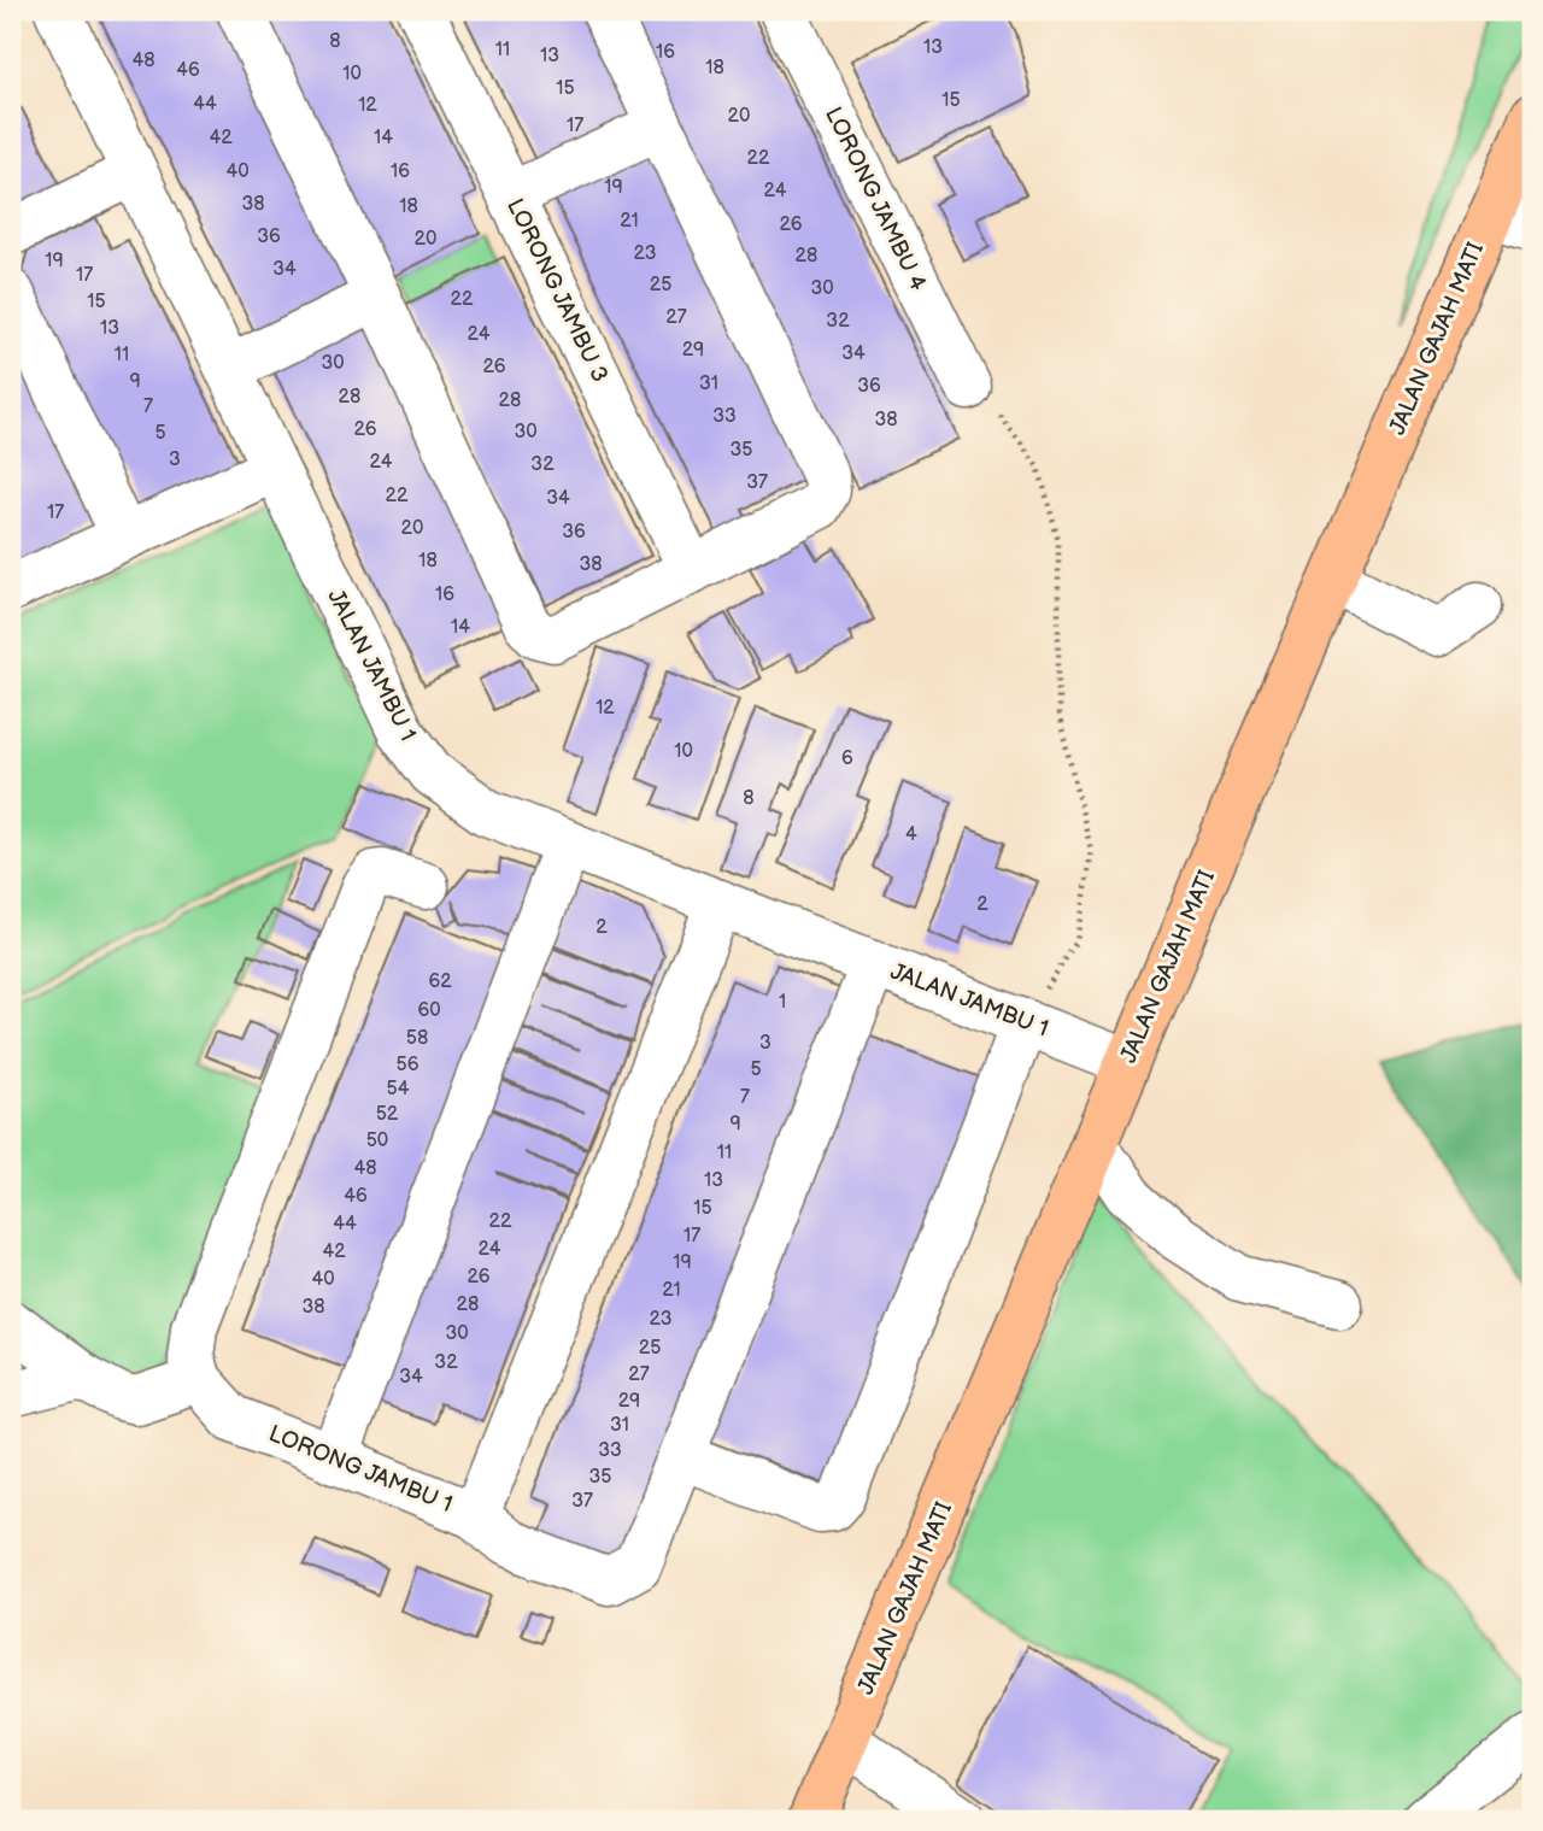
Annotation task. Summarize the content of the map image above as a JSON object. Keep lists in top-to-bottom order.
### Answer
{
  "streets": {
    "main road": ["JALAN GAJAH MATI"],
    "street": [
      "LORONG JAMBU 4",
      "LORONG JAMBU 3",
      "JALAN JAMBU 1",
      "LORONG JAMBU 1"
    ]
  },
  "crossings": [
    ["JALAN GAJAH MATI", "JALAN JAMBU 1"],
    ["JALAN JAMBU 1", "LORONG JAMBU 1"]
  ],
  "house_numbers": [
    "8",
    "13",
    "11",
    "16",
    "13",
    "48",
    "18",
    "46",
    "10",
    "15",
    "15",
    "44",
    "12",
    "20",
    "17",
    "42",
    "14",
    "22",
    "40",
    "16",
    "19",
    "24",
    "38",
    "18",
    "21",
    "26",
    "36",
    "20",
    "23",
    "28",
    "19",
    "34",
    "17",
    "25",
    "30",
    "22",
    "15",
    "27",
    "32",
    "13",
    "24",
    "29",
    "34",
    "11",
    "30",
    "26",
    "9",
    "31",
    "36",
    "28",
    "28",
    "7",
    "33",
    "38",
    "26",
    "30",
    "5",
    "35",
    "3",
    "24",
    "32",
    "37",
    "22",
    "34",
    "17",
    "20",
    "36",
    "18",
    "38",
    "16",
    "14",
    "12",
    "10",
    "6",
    "8",
    "4",
    "2",
    "2",
    "62",
    "1",
    "60",
    "58",
    "3",
    "56",
    "5",
    "54",
    "7",
    "52",
    "9",
    "50",
    "11",
    "48",
    "13",
    "46",
    "15",
    "22",
    "44",
    "17",
    "24",
    "42",
    "19",
    "26",
    "40",
    "21",
    "28",
    "38",
    "23",
    "30",
    "25",
    "32",
    "27",
    "34",
    "29",
    "31",
    "33",
    "35",
    "37"
  ]
}
